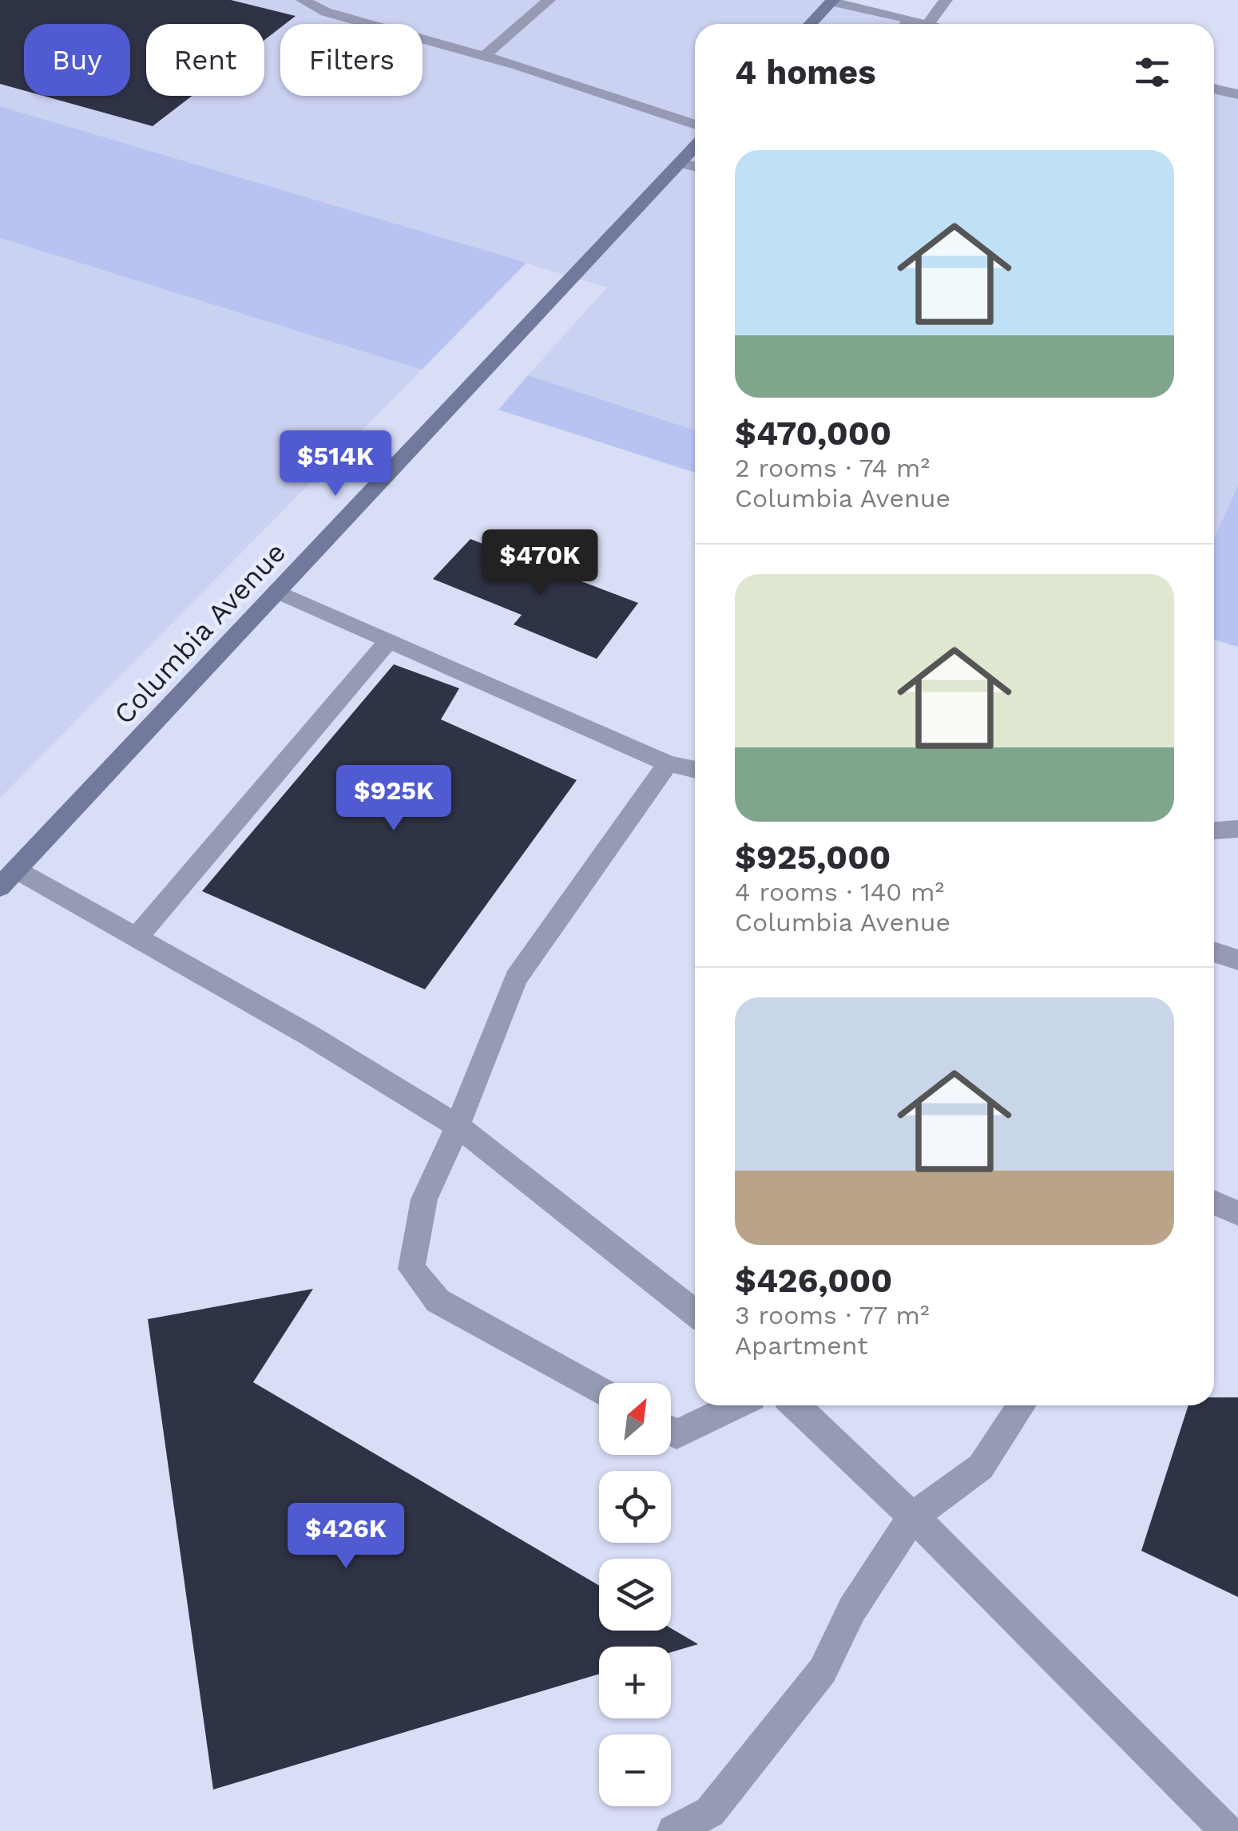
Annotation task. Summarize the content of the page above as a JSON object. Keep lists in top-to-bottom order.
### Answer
{
  "streets": {
    "street": ["Columbia Avenue"]
  },
  "north": "top right",
  "page": {
    "chip": ["Buy", "Rent", "Filters"],
    "heading": "4 homes",
    "list": [
      {
        "name": "$470,000",
        "note": "2 rooms · 74 m² · Columbia Avenue"
      },
      {
        "name": "$925,000",
        "note": "4 rooms · 140 m² · Columbia Avenue"
      },
      {
        "name": "$426,000",
        "note": "3 rooms · 77 m² · Apartment"
      }
    ],
    "price": [
      "$514K",
      "$470K",
      "$925K",
      "$426K"
    ],
    "map_buttons": ["+", "−"]
  }
}
